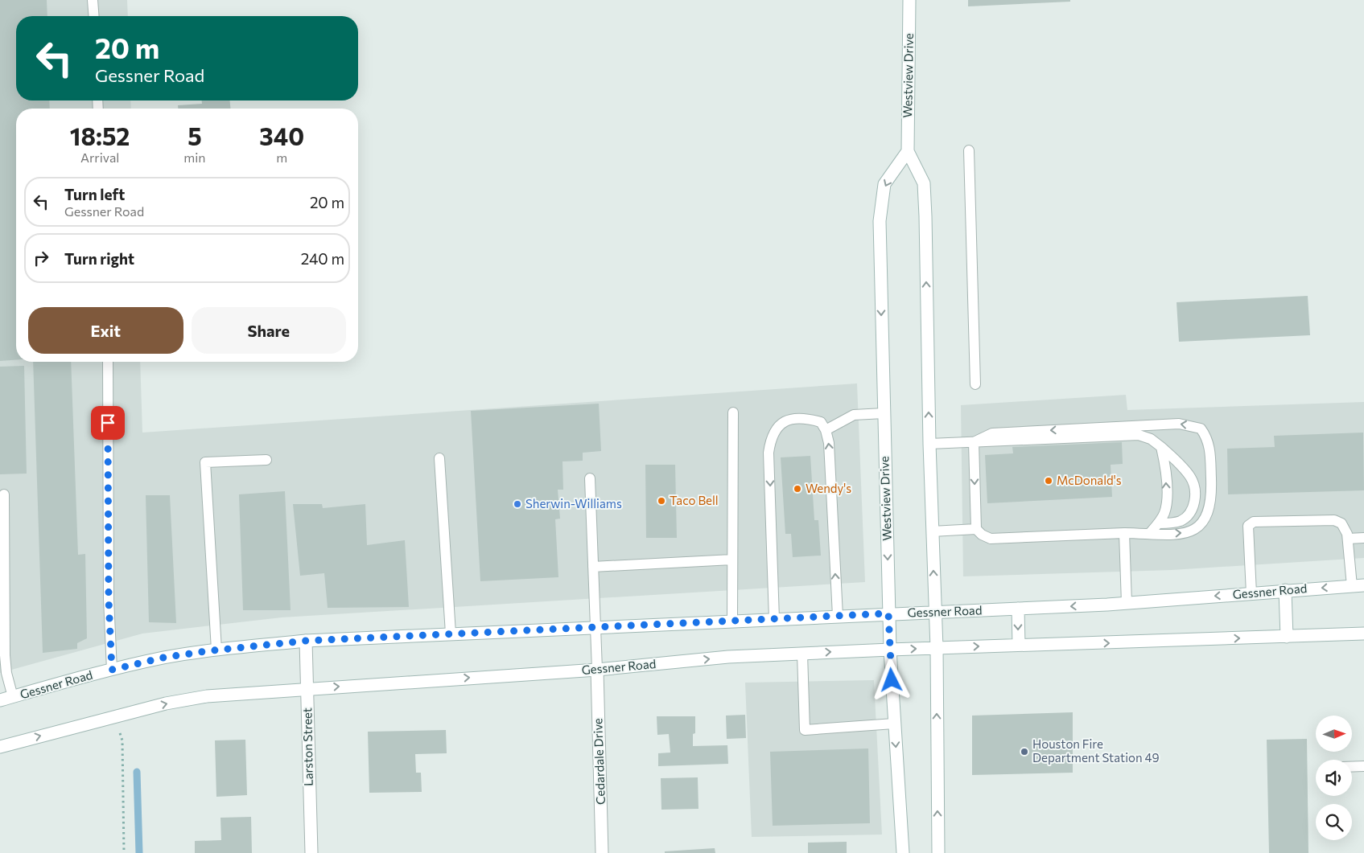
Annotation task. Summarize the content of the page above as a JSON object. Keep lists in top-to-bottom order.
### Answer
{
  "streets": {
    "main road": [
      "Westview Drive",
      "Gessner Road",
      "Larston Street",
      "Cedardale Drive"
    ]
  },
  "crossings": [
    ["Westview Drive", "Gessner Road"],
    ["Gessner Road", "Larston Street"],
    ["Gessner Road", "Cedardale Drive"]
  ],
  "places": [
    "McDonald's",
    "Wendy's",
    "Taco Bell",
    "Sherwin-Williams",
    "Houston Fire Department Station 49"
  ],
  "north": "right",
  "page": {
    "turn": ["20 m", "Gessner Road"],
    "eta": [
      "18:52",
      "Arrival",
      "5",
      "min",
      "340",
      "m"
    ],
    "list": [
      {
        "name": "Turn left",
        "note": "Gessner Road",
        "value": "20 m"
      },
      {
        "name": "Turn right",
        "value": "240 m"
      }
    ],
    "buttons": ["Exit", "Share"]
  }
}
